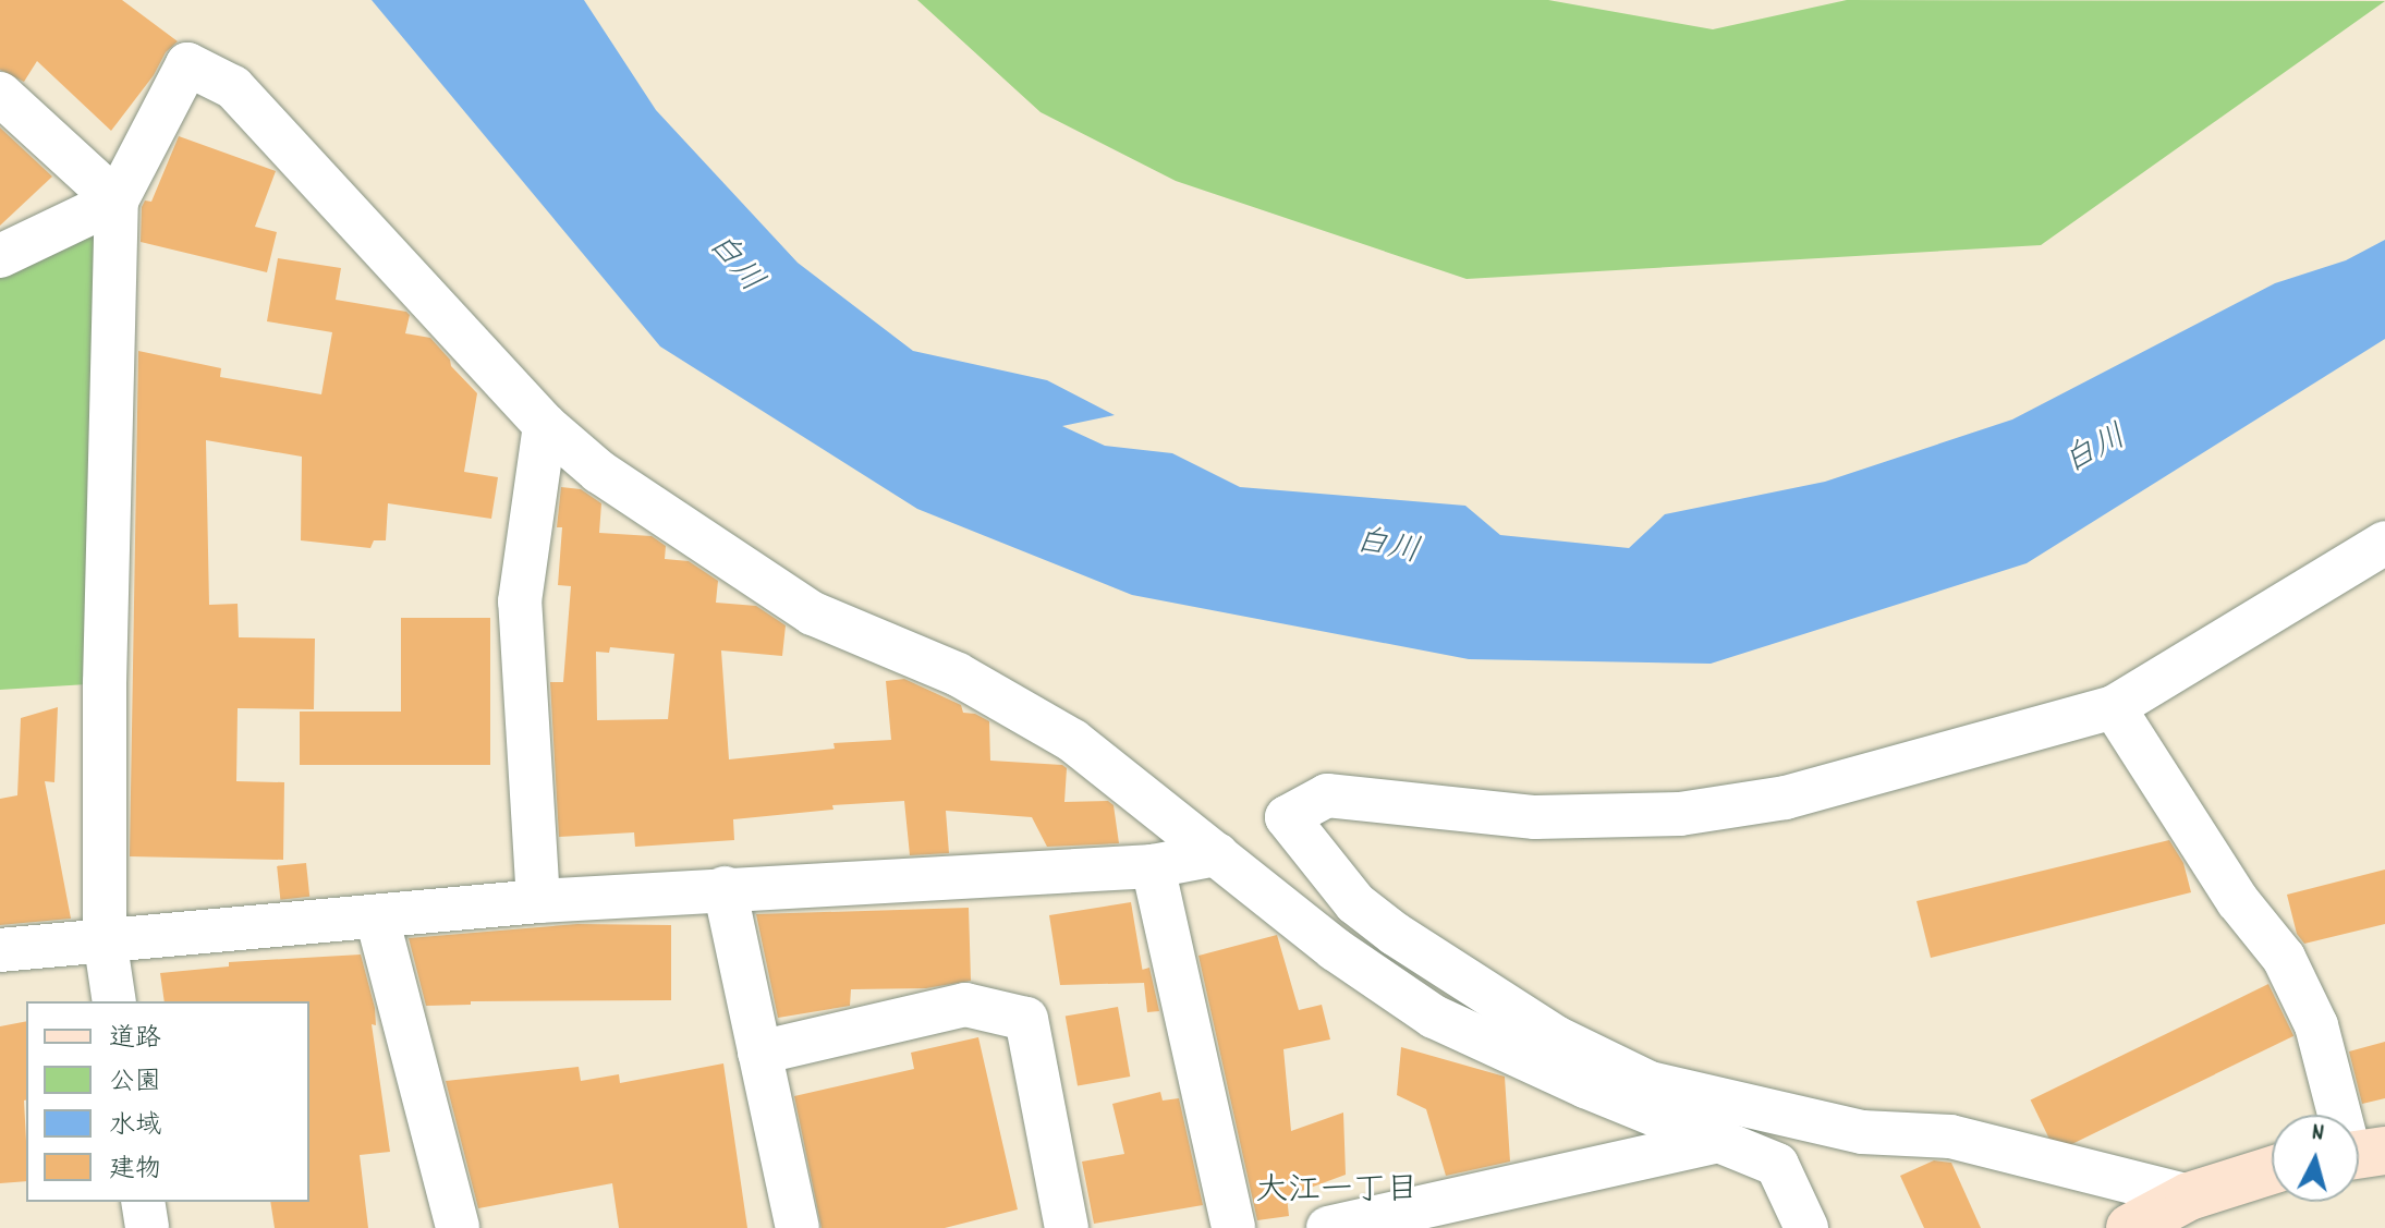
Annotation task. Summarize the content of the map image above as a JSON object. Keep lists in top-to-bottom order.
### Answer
{
  "districts": ["大江一丁目"],
  "water": ["白川"],
  "legend": [
    "道路",
    "公園",
    "水域",
    "建物"
  ],
  "north": "top"
}
